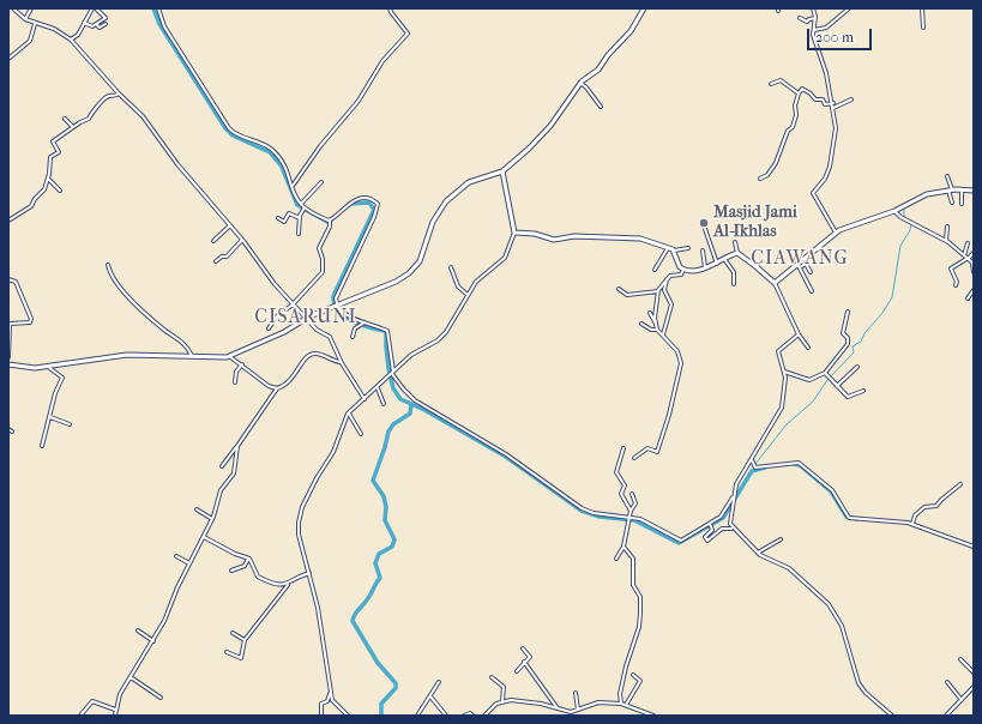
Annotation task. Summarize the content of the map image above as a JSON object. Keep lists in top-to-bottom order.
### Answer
{
  "districts": ["CIAWANG", "CISARUNI"],
  "places": ["Masjid Jami Al-Ikhlas"],
  "scale_bar": "200 m"
}
